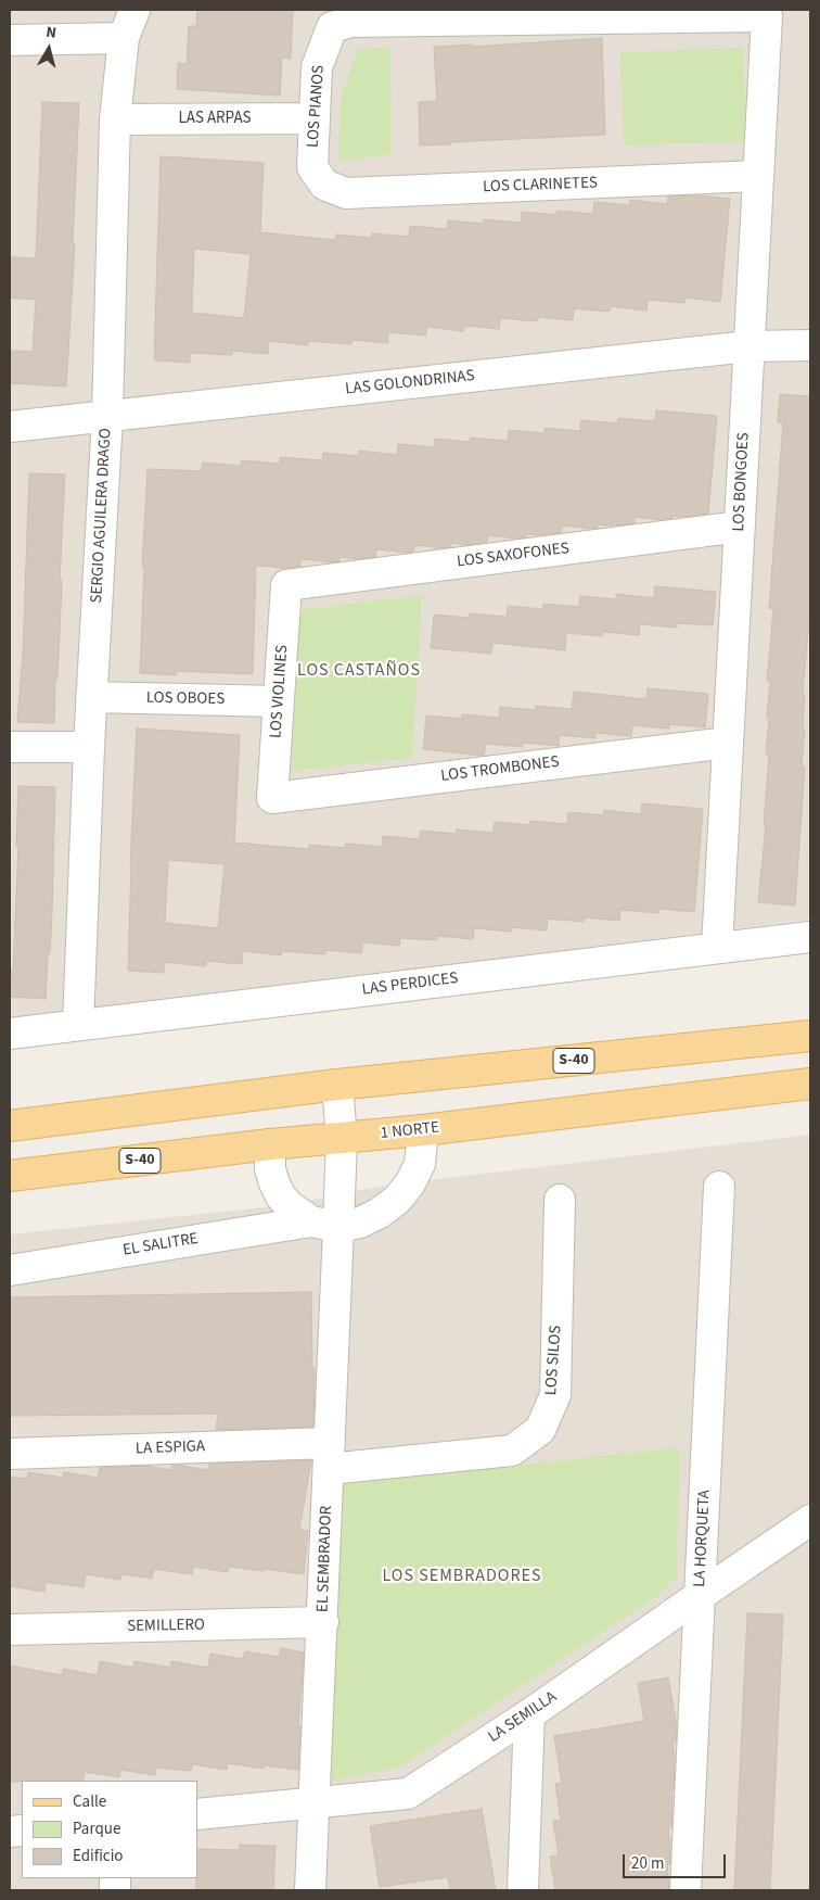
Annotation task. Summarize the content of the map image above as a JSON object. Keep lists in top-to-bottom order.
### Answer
{
  "streets": {
    "main road": ["S-40", "1 NORTE"],
    "street": [
      "LOS PIANOS",
      "LAS ARPAS",
      "LOS CLARINETES",
      "LAS GOLONDRINAS",
      "LOS BONGOES",
      "SERGIO AGUILERA DRAGO",
      "LOS SAXOFONES",
      "LOS VIOLINES",
      "LOS OBOES",
      "LOS TROMBONES",
      "LAS PERDICES",
      "EL SALITRE",
      "LOS SILOS",
      "LA ESPIGA",
      "LA HORQUETA",
      "EL SEMBRADOR",
      "SEMILLERO",
      "LA SEMILLA"
    ]
  },
  "crossings": [
    ["LOS PIANOS", "LAS ARPAS"],
    ["LOS PIANOS", "LOS CLARINETES"],
    ["LOS PIANOS", "LOS BONGOES"],
    ["LAS ARPAS", "SERGIO AGUILERA DRAGO"],
    ["LOS CLARINETES", "LOS BONGOES"],
    ["LAS GOLONDRINAS", "LOS BONGOES"],
    ["LAS GOLONDRINAS", "SERGIO AGUILERA DRAGO"],
    ["LOS BONGOES", "LOS SAXOFONES"],
    ["LOS BONGOES", "LOS TROMBONES"],
    ["LOS BONGOES", "LAS PERDICES"],
    ["SERGIO AGUILERA DRAGO", "LOS OBOES"],
    ["SERGIO AGUILERA DRAGO", "LAS PERDICES"],
    ["LOS SAXOFONES", "LOS VIOLINES"],
    ["LOS VIOLINES", "LOS OBOES"],
    ["LOS VIOLINES", "LOS TROMBONES"],
    ["S-40", "EL SEMBRADOR"],
    ["1 NORTE", "EL SEMBRADOR"],
    ["EL SALITRE", "EL SEMBRADOR"],
    ["LOS SILOS", "LA ESPIGA"],
    ["LOS SILOS", "EL SEMBRADOR"],
    ["LA ESPIGA", "EL SEMBRADOR"],
    ["LA HORQUETA", "LA SEMILLA"],
    ["EL SEMBRADOR", "SEMILLERO"],
    ["EL SEMBRADOR", "LA SEMILLA"]
  ],
  "districts": ["LOS CASTAÑOS", "LOS SEMBRADORES"],
  "legend": ["Calle", "Parque", "Edificio"],
  "scale_bar": "20 m",
  "north": "top"
}
